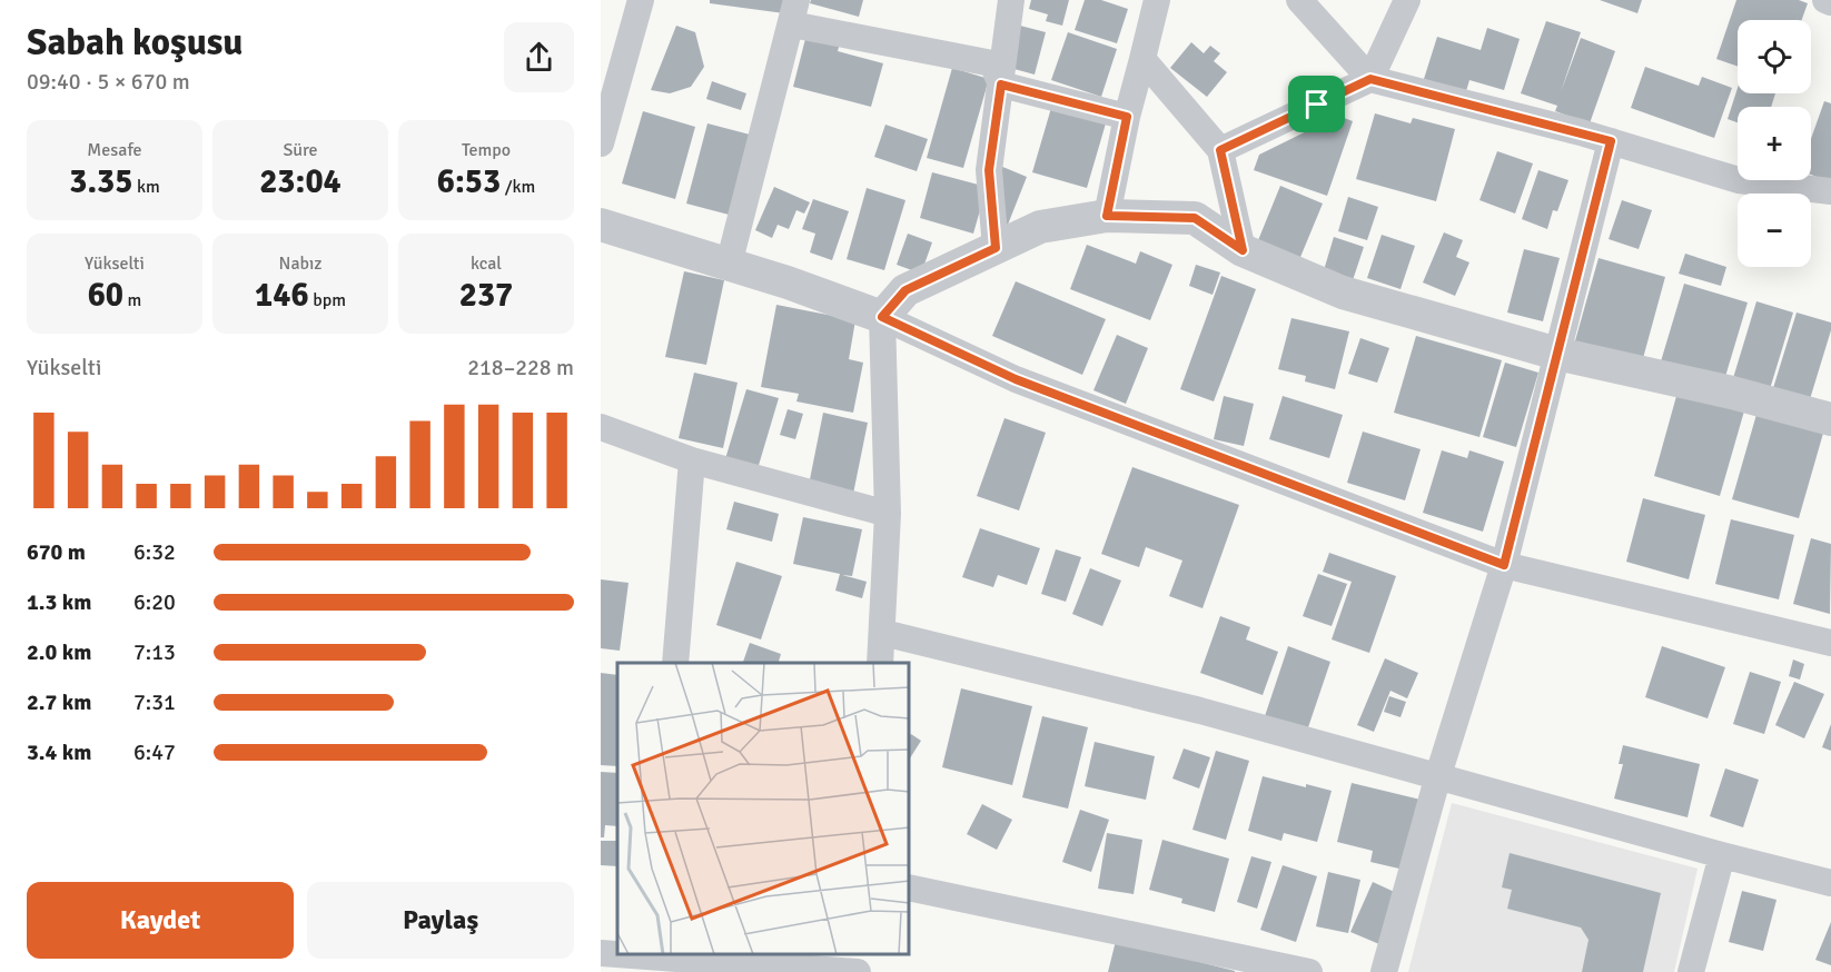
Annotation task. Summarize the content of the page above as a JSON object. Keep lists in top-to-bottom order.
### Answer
{
  "page": {
    "heading": ["Sabah koşusu", "09:40 · 5 × 670 m"],
    "map_buttons": ["+", "−"],
    "stats": [
      ["Mesafe", "3.35 km"],
      ["Süre", "23:04"],
      ["Tempo", "6:53 /km"],
      ["Yükselti", "60 m"],
      ["Nabız", "146 bpm"],
      ["kcal", "237"]
    ],
    "chart": ["Yükselti", "218–228 m"],
    "list": [
      {
        "name": "670 m",
        "note": "6:32"
      },
      {
        "name": "1.3 km",
        "note": "6:20"
      },
      {
        "name": "2.0 km",
        "note": "7:13"
      },
      {
        "name": "2.7 km",
        "note": "7:31"
      },
      {
        "name": "3.4 km",
        "note": "6:47"
      }
    ],
    "buttons": ["Kaydet", "Paylaş"]
  }
}
